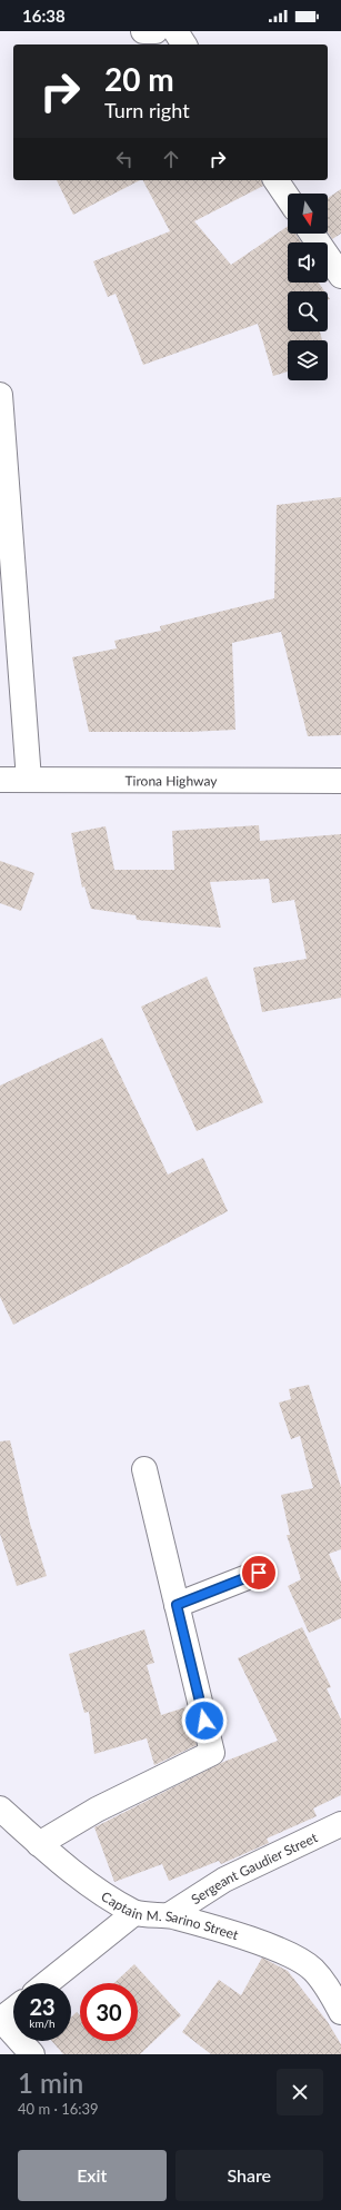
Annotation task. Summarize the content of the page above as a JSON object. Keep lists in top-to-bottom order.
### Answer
{
  "streets": {
    "street": ["Tirona Highway", "Sergeant Gaudier Street", "Captain M. Sarino Street"]
  },
  "crossings": [
    ["Sergeant Gaudier Street", "Captain M. Sarino Street"]
  ],
  "north": "bottom",
  "page": {
    "status": "16:38",
    "turn": ["20 m", "Turn right"],
    "speed": "23 km/h",
    "limit": "30",
    "heading": ["1 min", "40 m · 16:39"],
    "buttons": ["Exit", "Share"]
  }
}
